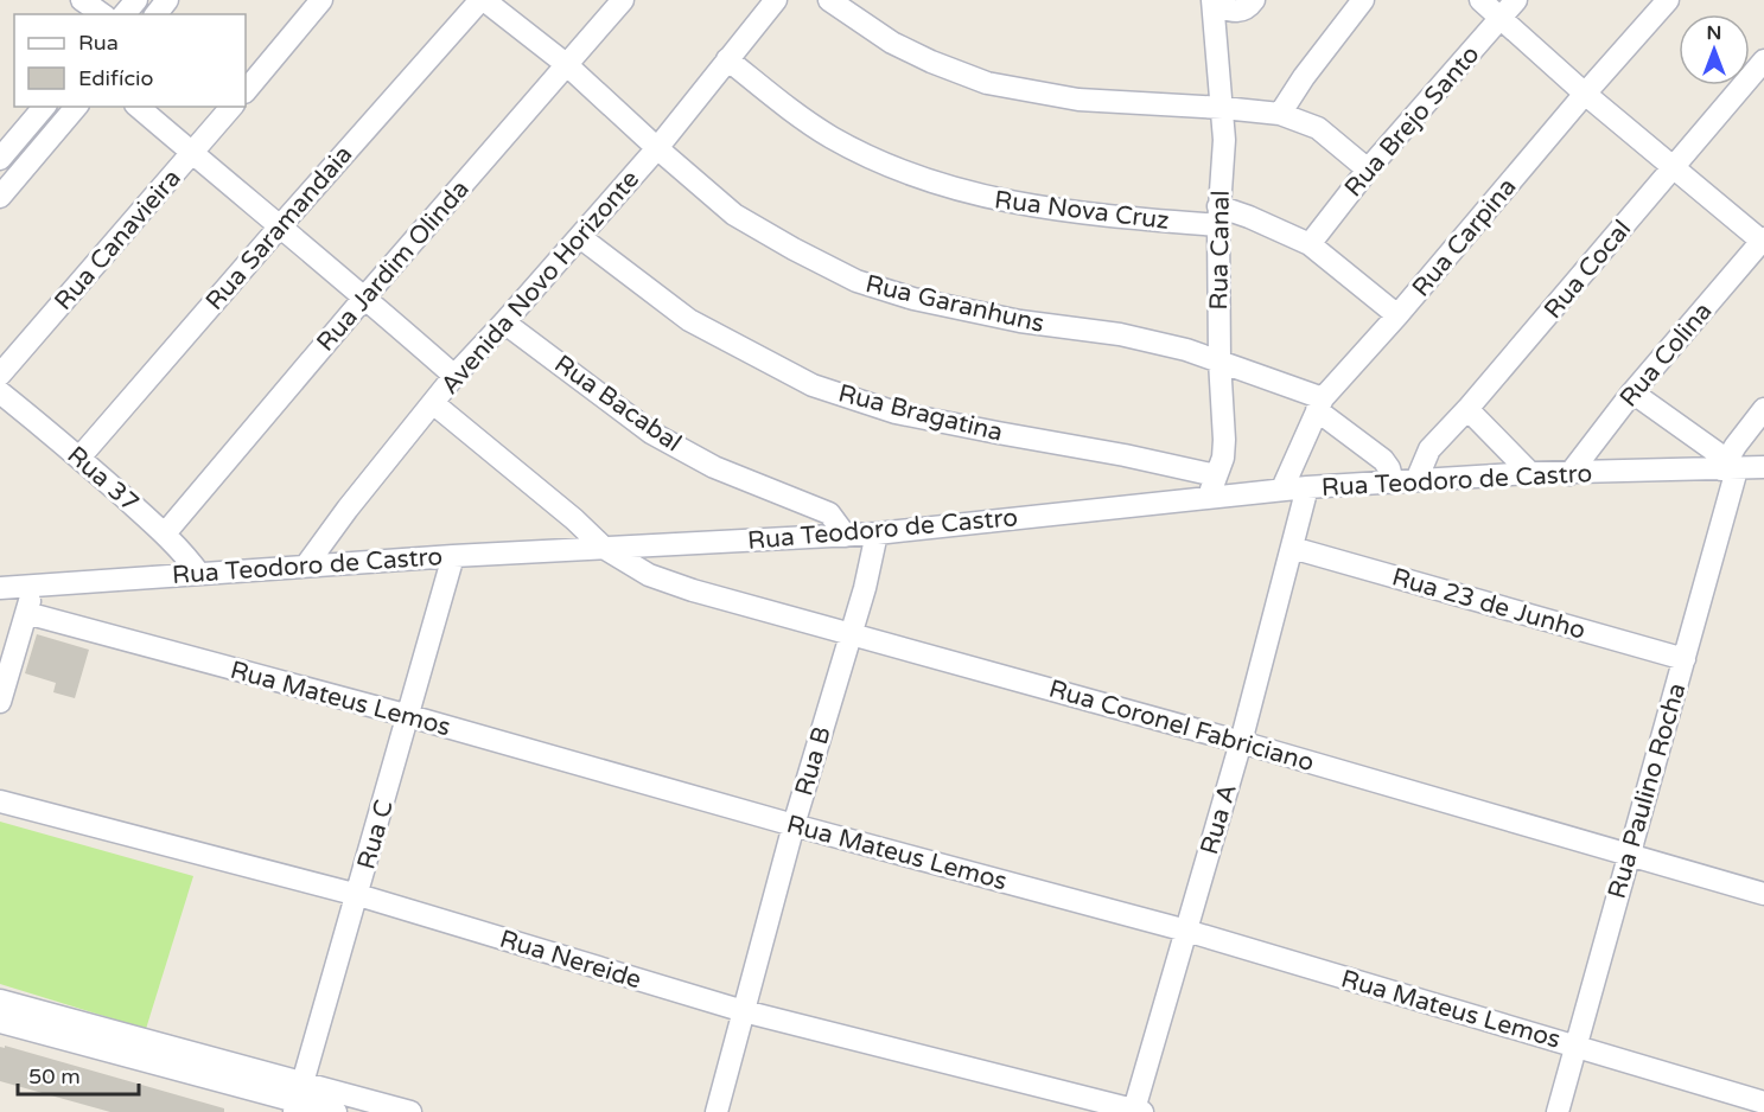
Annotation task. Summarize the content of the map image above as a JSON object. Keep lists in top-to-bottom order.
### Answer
{
  "streets": {
    "street": [
      "Rua Brejo Santo",
      "Rua Nova Cruz",
      "Rua Saramandaia",
      "Rua Carpina",
      "Rua Canavieira",
      "Rua Canal",
      "Rua Jardim Olinda",
      "Rua Cocal",
      "Avenida Novo Horizonte",
      "Rua Garanhuns",
      "Rua Colina",
      "Rua Bacabal",
      "Rua Bragatina",
      "Rua 37",
      "Rua Teodoro de Castro",
      "Rua 23 de Junho",
      "Rua Mateus Lemos",
      "Rua Coronel Fabriciano",
      "Rua B",
      "Rua Paulino Rocha",
      "Rua A",
      "Rua C",
      "Rua Nereide"
    ]
  },
  "crossings": [
    ["Rua Brejo Santo", "Rua Nova Cruz"],
    ["Rua Nova Cruz", "Rua Carpina"],
    ["Rua Nova Cruz", "Rua Canal"],
    ["Rua Nova Cruz", "Avenida Novo Horizonte"],
    ["Rua Saramandaia", "Rua Garanhuns"],
    ["Rua Saramandaia", "Rua 37"],
    ["Rua Carpina", "Rua Garanhuns"],
    ["Rua Carpina", "Rua Teodoro de Castro"],
    ["Rua Canal", "Rua Garanhuns"],
    ["Rua Canal", "Rua Bragatina"],
    ["Rua Canal", "Rua Teodoro de Castro"],
    ["Rua Jardim Olinda", "Rua Garanhuns"],
    ["Rua Jardim Olinda", "Rua 37"],
    ["Rua Cocal", "Rua Teodoro de Castro"],
    ["Avenida Novo Horizonte", "Rua Garanhuns"],
    ["Avenida Novo Horizonte", "Rua Bacabal"],
    ["Avenida Novo Horizonte", "Rua Bragatina"],
    ["Avenida Novo Horizonte", "Rua Teodoro de Castro"],
    ["Avenida Novo Horizonte", "Rua Coronel Fabriciano"],
    ["Rua Garanhuns", "Rua Teodoro de Castro"],
    ["Rua Colina", "Rua Teodoro de Castro"],
    ["Rua Bacabal", "Rua Teodoro de Castro"],
    ["Rua 37", "Rua Teodoro de Castro"],
    ["Rua Teodoro de Castro", "Rua Coronel Fabriciano"],
    ["Rua Teodoro de Castro", "Rua B"],
    ["Rua Teodoro de Castro", "Rua Paulino Rocha"],
    ["Rua Teodoro de Castro", "Rua A"],
    ["Rua Teodoro de Castro", "Rua C"],
    ["Rua 23 de Junho", "Rua Paulino Rocha"],
    ["Rua 23 de Junho", "Rua A"],
    ["Rua Mateus Lemos", "Rua B"],
    ["Rua Mateus Lemos", "Rua Paulino Rocha"],
    ["Rua Mateus Lemos", "Rua A"],
    ["Rua Mateus Lemos", "Rua C"],
    ["Rua Coronel Fabriciano", "Rua B"],
    ["Rua Coronel Fabriciano", "Rua Paulino Rocha"],
    ["Rua Coronel Fabriciano", "Rua A"],
    ["Rua B", "Rua Nereide"],
    ["Rua A", "Rua Nereide"],
    ["Rua C", "Rua Nereide"]
  ],
  "legend": ["Rua", "Edifício"],
  "scale_bar": "50 m",
  "north": "top"
}
